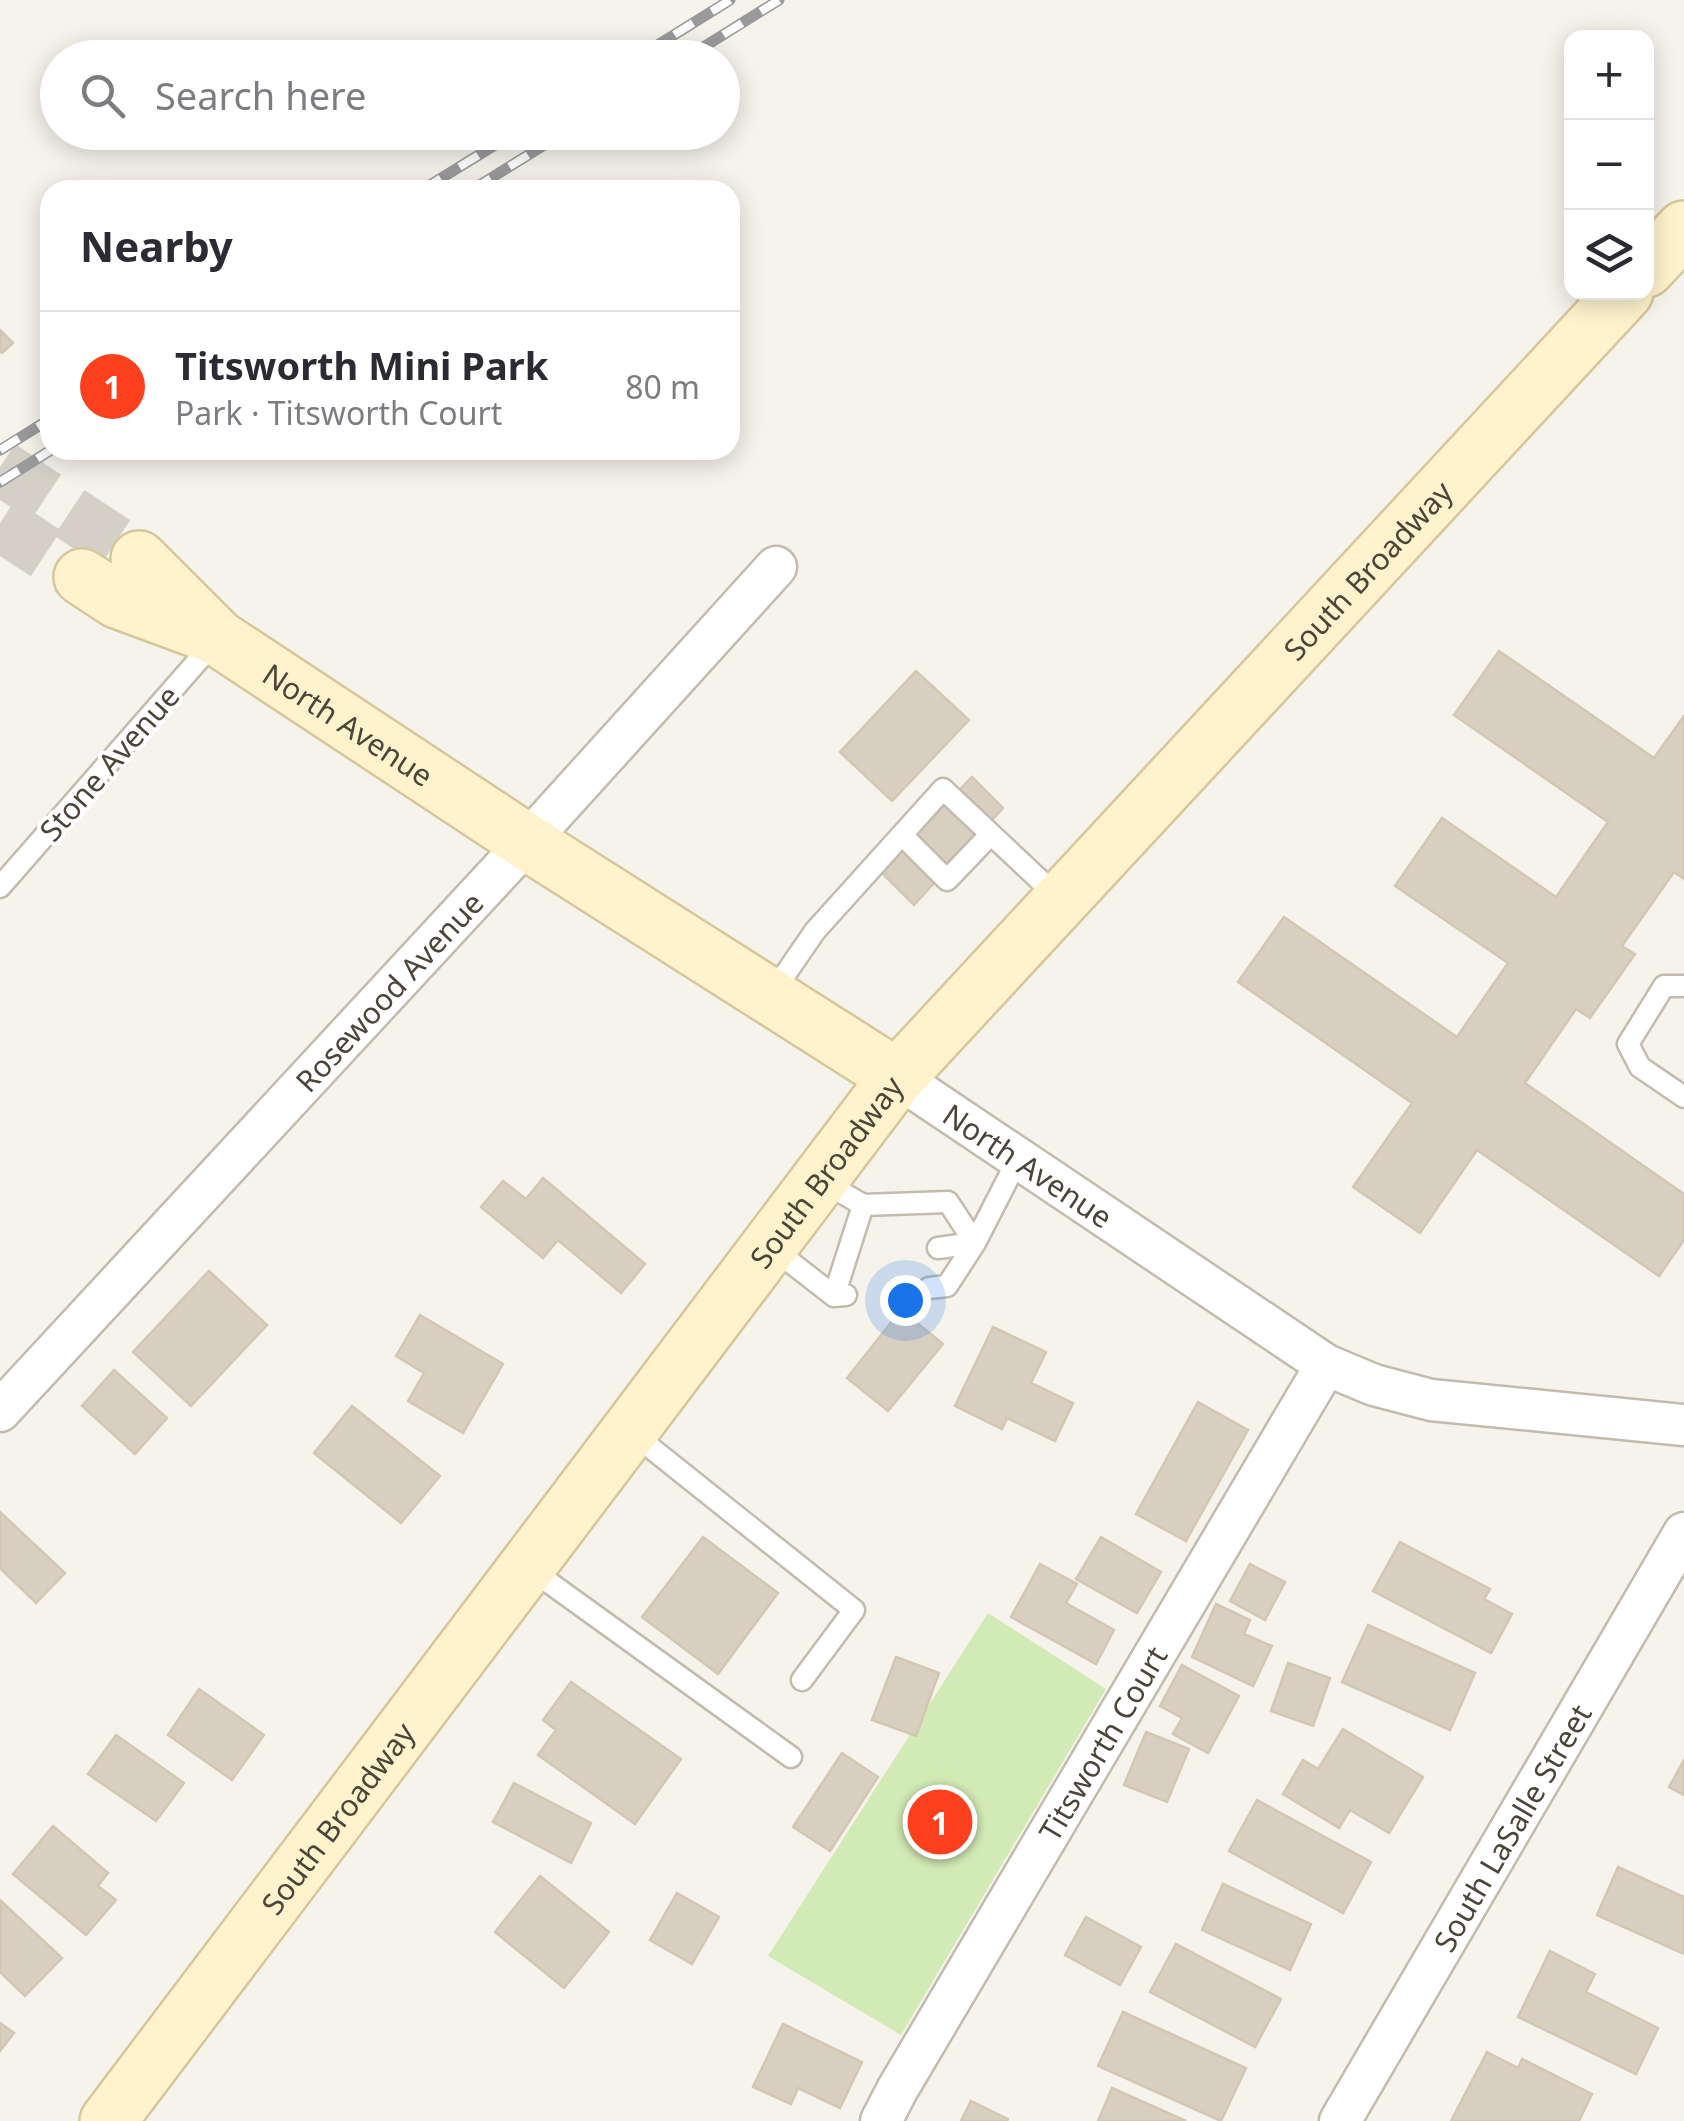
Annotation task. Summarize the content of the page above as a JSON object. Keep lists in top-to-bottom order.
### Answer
{
  "streets": {
    "street": [
      "South Broadway",
      "North Avenue",
      "Rosewood Avenue",
      "Titsworth Court",
      "South LaSalle Street"
    ],
    "lane": ["Stone Avenue"]
  },
  "crossings": [
    ["South Broadway", "North Avenue"],
    ["North Avenue", "Stone Avenue"],
    ["North Avenue", "Rosewood Avenue"],
    ["North Avenue", "Titsworth Court"]
  ],
  "page": {
    "map_buttons": ["+", "−"],
    "search": "Search here",
    "heading": "Nearby",
    "list": [
      {
        "mark": "1",
        "name": "Titsworth Mini Park",
        "note": "Park · Titsworth Court",
        "value": "80 m"
      }
    ],
    "pins": "1"
  }
}
